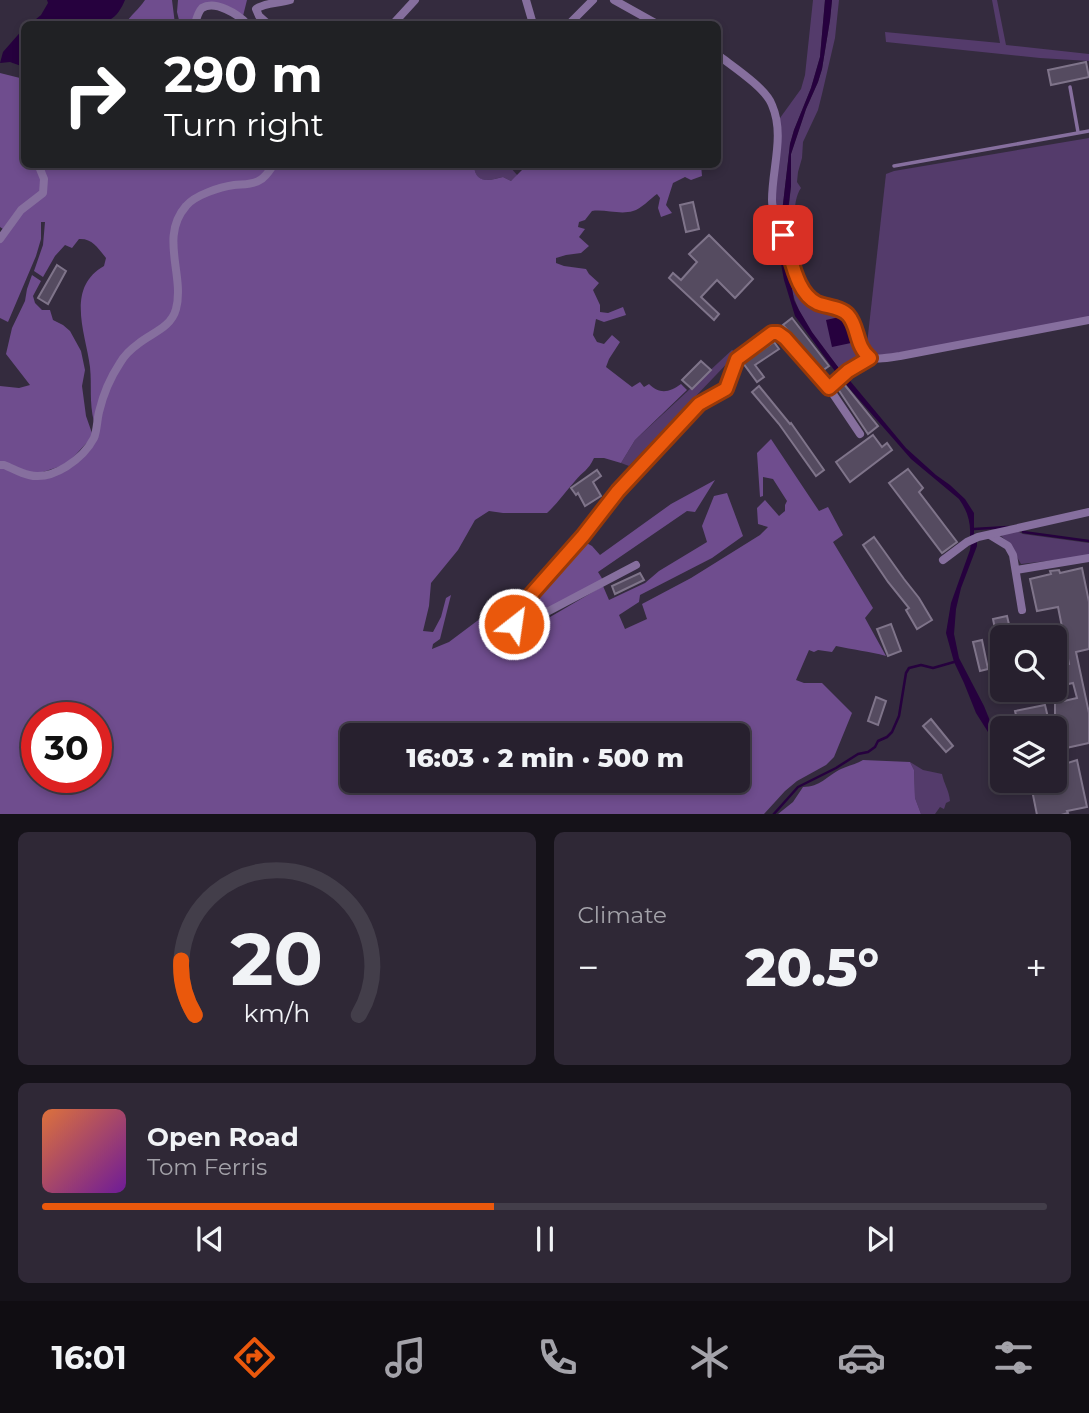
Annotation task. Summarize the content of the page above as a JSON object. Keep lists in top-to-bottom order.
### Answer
{
  "page": {
    "turn": ["290 m", "Turn right"],
    "limit": "30",
    "trip": "16:03 · 2 min · 500 m",
    "tile": "Climate",
    "heat": ["−", "20.5°", "+"],
    "song": ["Open Road", "Tom Ferris"],
    "tabs": "16:01",
    "gauge": ["20", "km/h"]
  }
}
